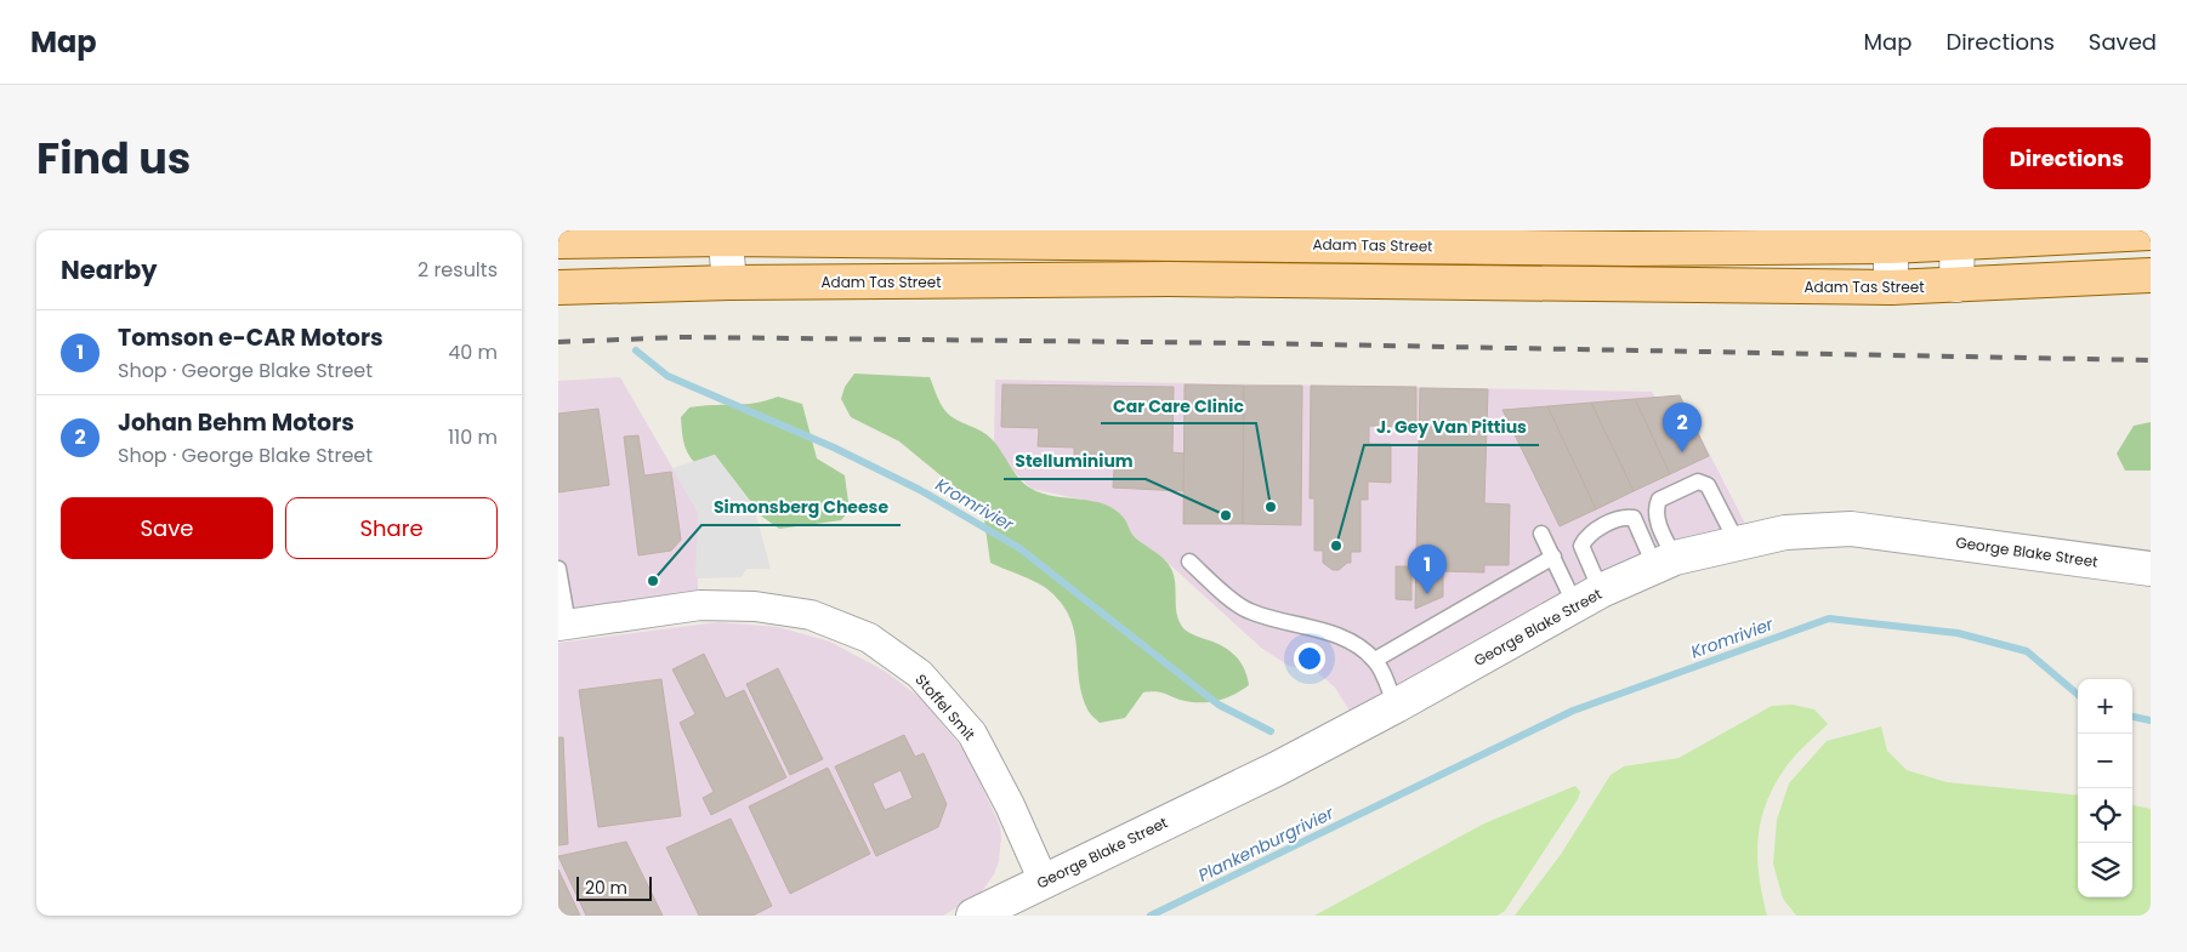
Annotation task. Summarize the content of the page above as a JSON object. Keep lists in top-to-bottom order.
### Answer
{
  "streets": {
    "main road": ["Adam Tas Street"],
    "street": ["George Blake Street", "Stoffel Smit"]
  },
  "crossings": [
    ["George Blake Street", "Stoffel Smit"]
  ],
  "water": ["Kromrivier", "Plankenburgrivier"],
  "places": [
    "Car Care Clinic",
    "Stelluminium",
    "J. Gey Van Pittius",
    "Simonsberg Cheese"
  ],
  "scale_bar": "20 m",
  "page": {
    "header": "Map",
    "nav": ["Map", "Directions", "Saved"],
    "title": "Find us",
    "buttons": [
      "Directions",
      ["Save", "Share"]
    ],
    "heading": ["Nearby", "2 results"],
    "list": [
      {
        "mark": "1",
        "name": "Tomson e-CAR Motors",
        "note": "Shop · George Blake Street",
        "value": "40 m"
      },
      {
        "mark": "2",
        "name": "Johan Behm Motors",
        "note": "Shop · George Blake Street",
        "value": "110 m"
      }
    ],
    "pins": ["2", "1"],
    "map_buttons": ["+", "−"],
    "scale": "20 m"
  }
}
